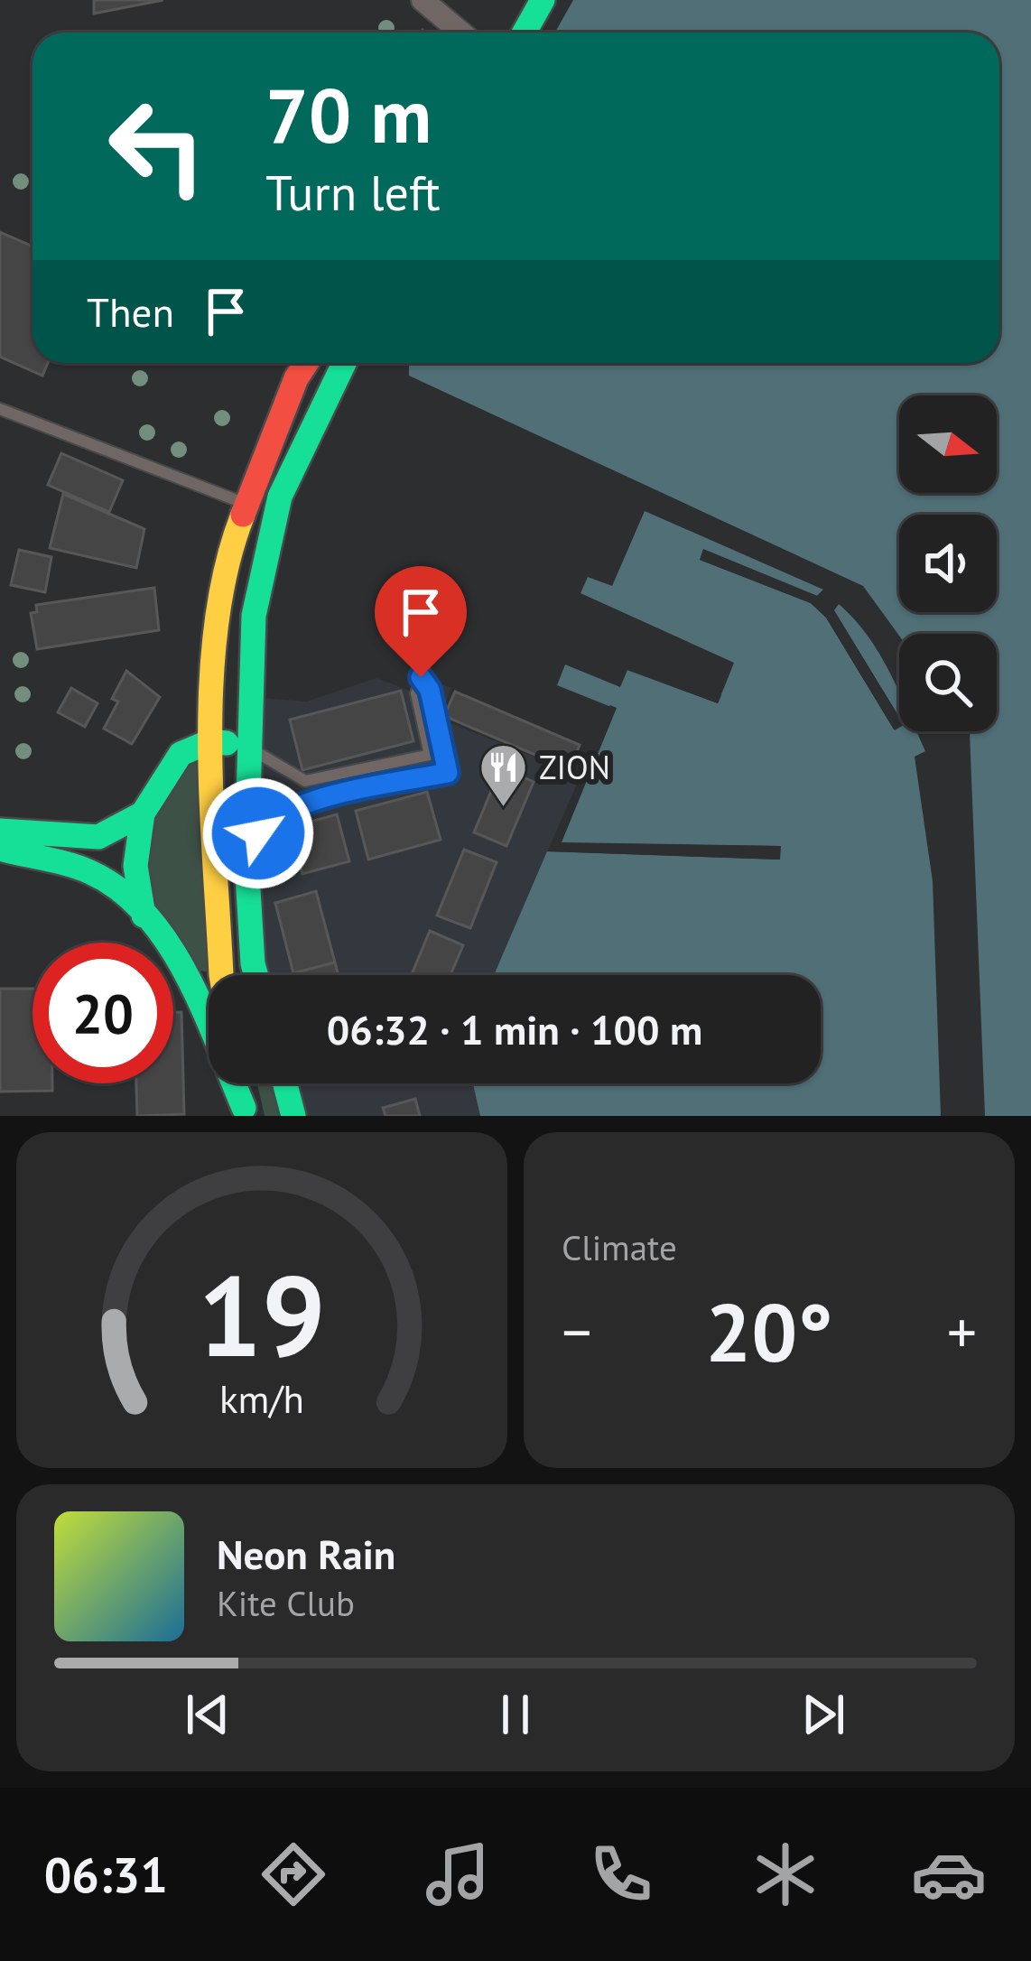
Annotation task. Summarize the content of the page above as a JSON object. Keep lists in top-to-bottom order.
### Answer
{
  "places": {
    "restaurant": ["ZION"]
  },
  "north": "right",
  "page": {
    "turn": ["70 m", "Turn left"],
    "then": "Then",
    "limit": "20",
    "trip": "06:32 · 1 min · 100 m",
    "tile": "Climate",
    "heat": ["−", "20°", "+"],
    "song": ["Neon Rain", "Kite Club"],
    "tabs": "06:31",
    "gauge": ["19", "km/h"]
  }
}
